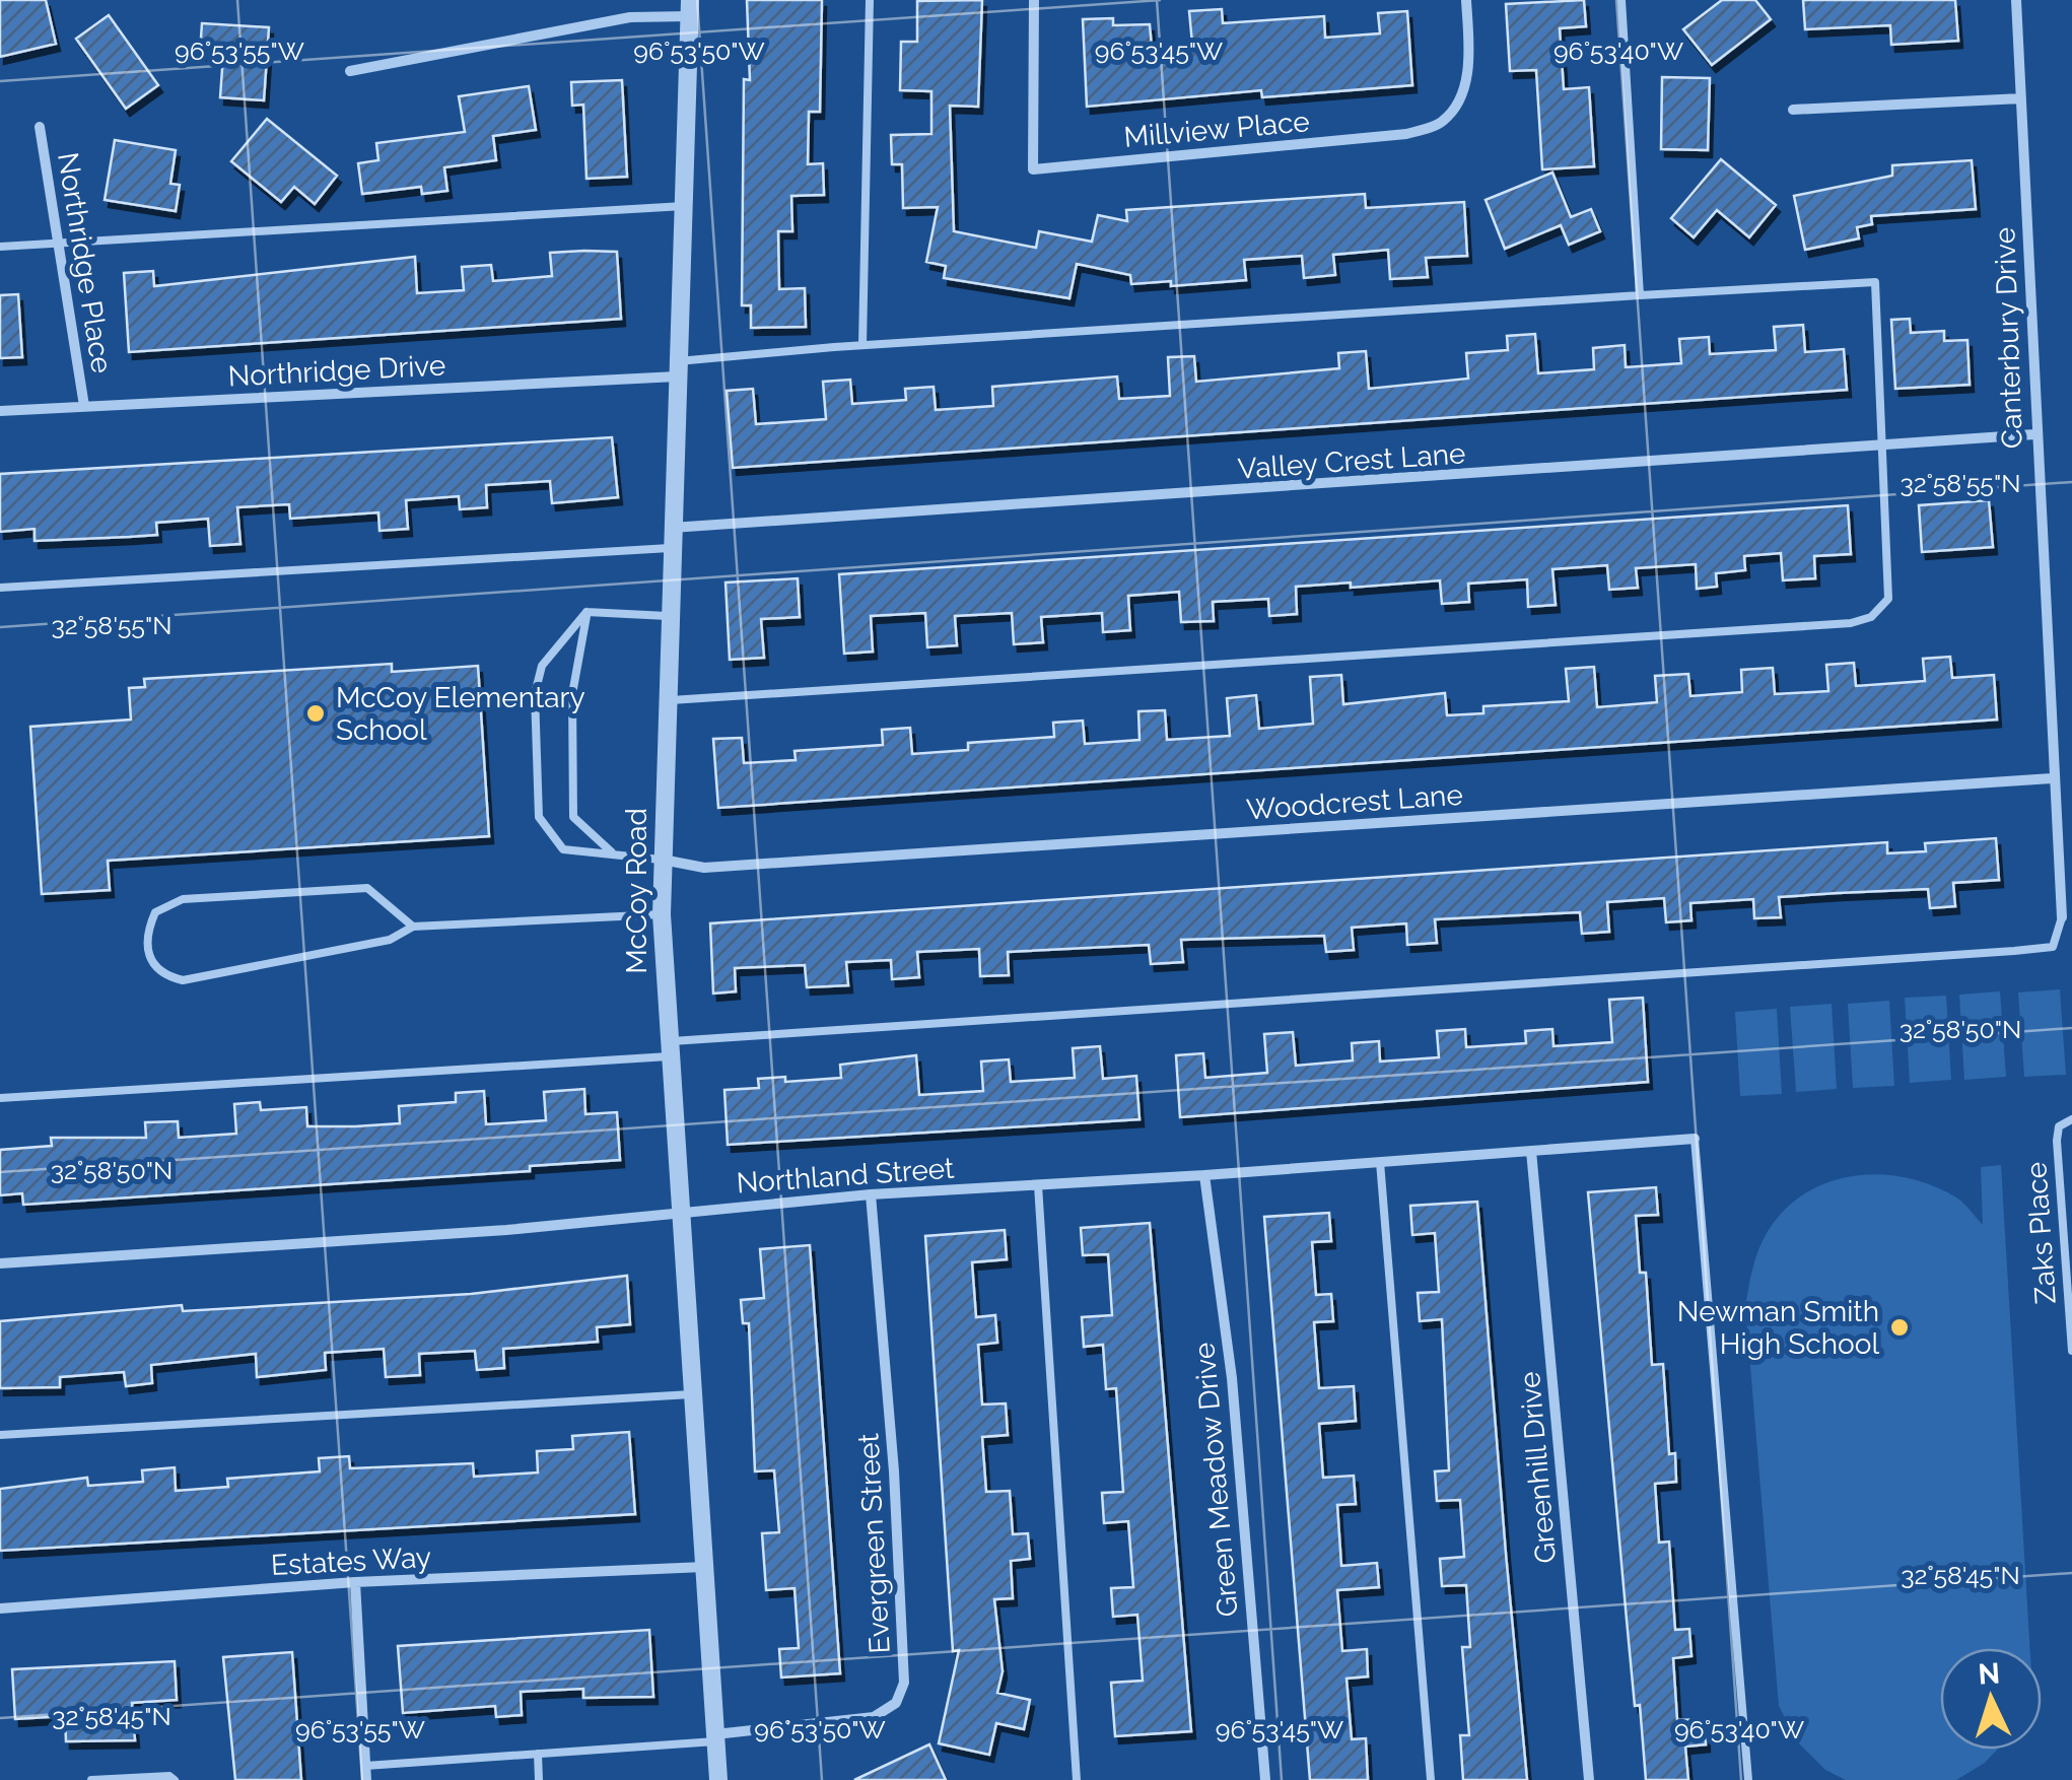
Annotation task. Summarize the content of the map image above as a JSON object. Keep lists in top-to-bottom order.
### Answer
{
  "streets": {
    "street": [
      "Millview Place",
      "Northridge Place",
      "Canterbury Drive",
      "Northridge Drive",
      "Valley Crest Lane",
      "Woodcrest Lane",
      "McCoy Road",
      "Northland Street",
      "Greenhill Drive",
      "Green Meadow Drive",
      "Evergreen Street",
      "Estates Way"
    ],
    "lane": ["Zaks Place"]
  },
  "crossings": [
    ["Northridge Place", "Northridge Drive"],
    ["Canterbury Drive", "Valley Crest Lane"],
    ["Canterbury Drive", "Woodcrest Lane"],
    ["Northridge Drive", "McCoy Road"],
    ["Valley Crest Lane", "McCoy Road"],
    ["Woodcrest Lane", "McCoy Road"],
    ["McCoy Road", "Northland Street"],
    ["McCoy Road", "Evergreen Street"],
    ["McCoy Road", "Estates Way"],
    ["Northland Street", "Greenhill Drive"],
    ["Northland Street", "Green Meadow Drive"],
    ["Northland Street", "Evergreen Street"]
  ],
  "places": ["McCoy Elementary School", "Newman Smith High School"],
  "north": "top",
  "coordinates": [
    "96°53'55\"W",
    "96°53'50\"W",
    "96°53'45\"W",
    "96°53'40\"W",
    "32°58'55\"N",
    "32°58'50\"N",
    "32°58'45\"N"
  ]
}
